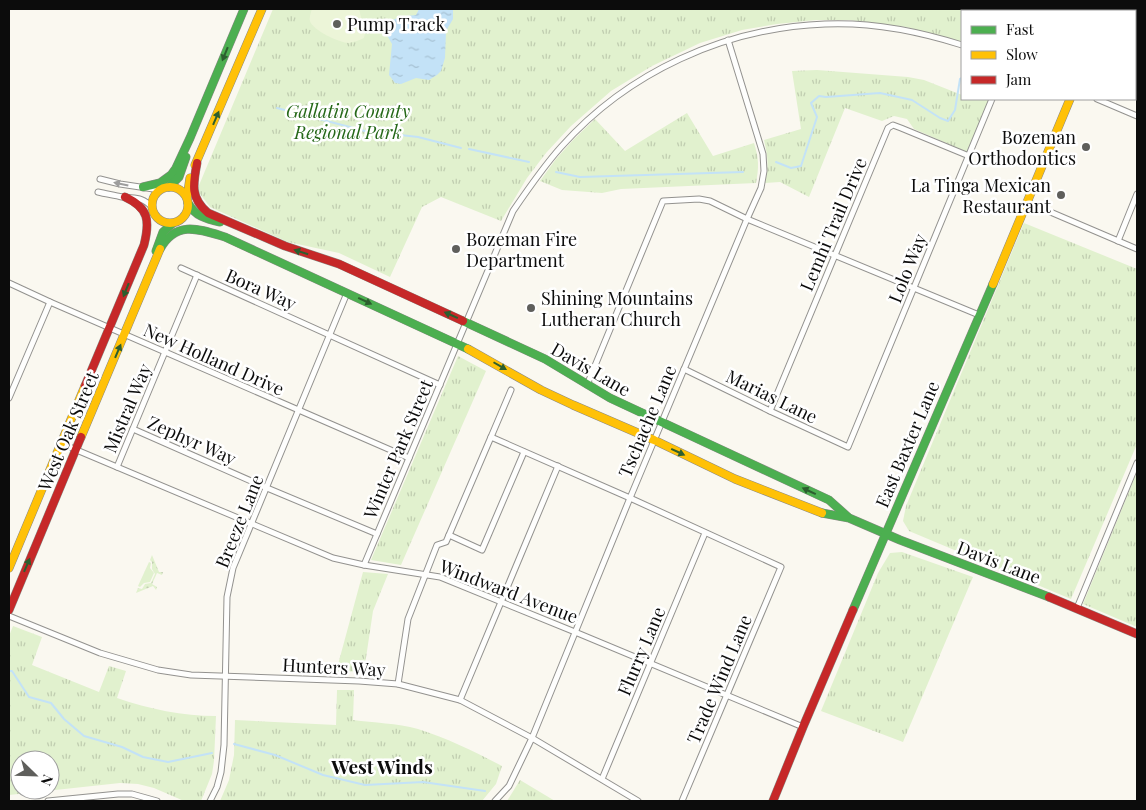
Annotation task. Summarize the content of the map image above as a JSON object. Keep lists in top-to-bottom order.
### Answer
{
  "streets": {
    "main road": ["Davis Lane", "West Oak Street", "East Baxter Lane"],
    "street": [
      "Lemhi Trail Drive",
      "Lolo Way",
      "Bora Way",
      "New Holland Drive",
      "Marias Lane",
      "Mistral Way",
      "Tschache Lane",
      "Zephyr Way",
      "Winter Park Street",
      "Breeze Lane",
      "Windward Avenue",
      "Flurry Lane",
      "Hunters Way",
      "Trade Wind Lane"
    ]
  },
  "crossings": [
    ["Lemhi Trail Drive", "Lolo Way"],
    ["Lemhi Trail Drive", "Marias Lane"],
    ["Lolo Way", "Marias Lane"],
    ["Bora Way", "Mistral Way"],
    ["Bora Way", "Winter Park Street"],
    ["Bora Way", "Breeze Lane"],
    ["New Holland Drive", "Mistral Way"],
    ["New Holland Drive", "West Oak Street"],
    ["New Holland Drive", "Winter Park Street"],
    ["New Holland Drive", "Breeze Lane"],
    ["Davis Lane", "Tschache Lane"],
    ["Davis Lane", "East Baxter Lane"],
    ["Davis Lane", "Winter Park Street"],
    ["Davis Lane", "Breeze Lane"],
    ["Marias Lane", "Tschache Lane"],
    ["Mistral Way", "Zephyr Way"],
    ["Mistral Way", "Windward Avenue"],
    ["Tschache Lane", "Winter Park Street"],
    ["Tschache Lane", "Windward Avenue"],
    ["Tschache Lane", "Hunters Way"],
    ["West Oak Street", "Windward Avenue"],
    ["Zephyr Way", "Winter Park Street"],
    ["Zephyr Way", "Breeze Lane"],
    ["East Baxter Lane", "Windward Avenue"],
    ["Winter Park Street", "Windward Avenue"],
    ["Breeze Lane", "Windward Avenue"],
    ["Breeze Lane", "Hunters Way"],
    ["Windward Avenue", "Flurry Lane"],
    ["Windward Avenue", "Trade Wind Lane"],
    ["Flurry Lane", "Hunters Way"],
    ["Flurry Lane", "Trade Wind Lane"]
  ],
  "districts": ["West Winds"],
  "parks": ["Gallatin County Regional Park"],
  "places": [
    "Pump Track",
    "Bozeman Orthodontics",
    "La Tinga Mexican Restaurant",
    "Bozeman Fire Department",
    "Shining Mountains Lutheran Church"
  ],
  "legend": ["Fast", "Slow", "Jam"],
  "north": "bottom right"
}
